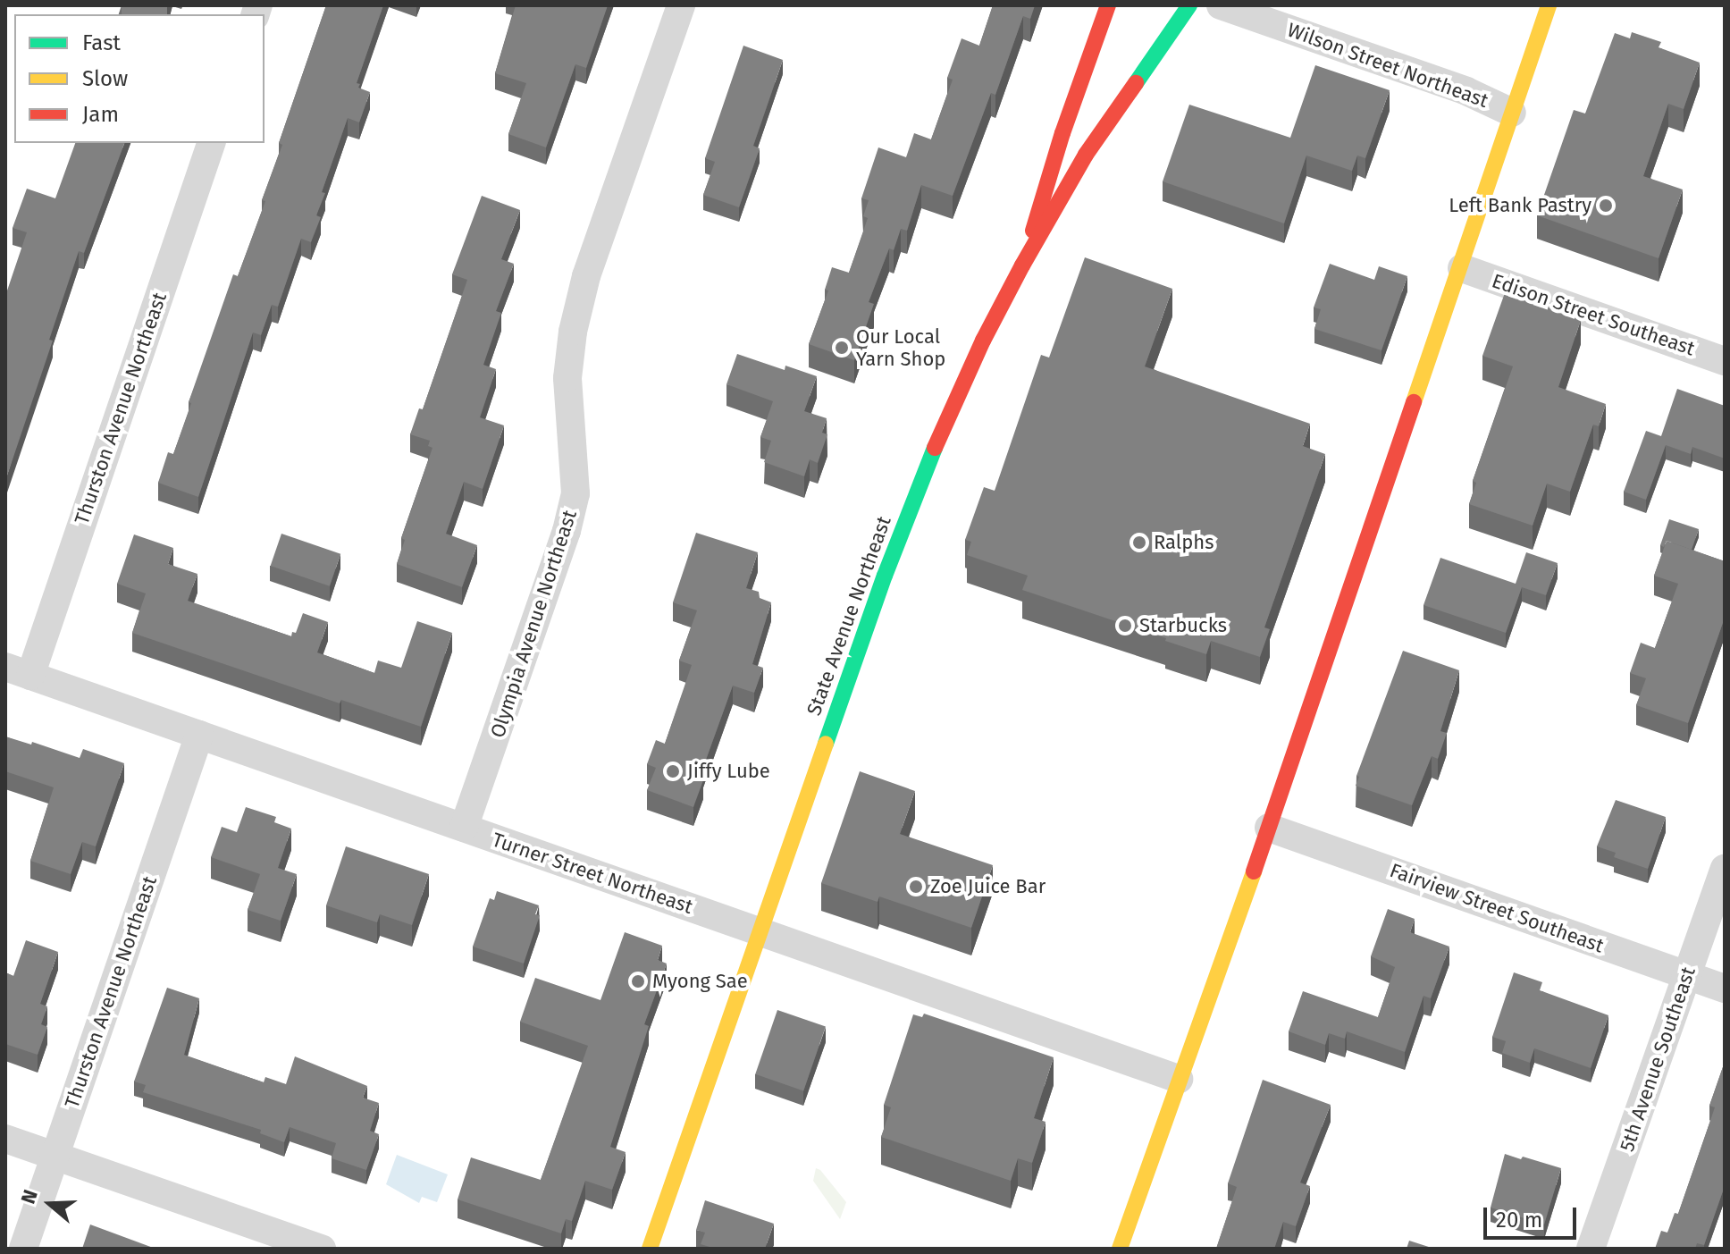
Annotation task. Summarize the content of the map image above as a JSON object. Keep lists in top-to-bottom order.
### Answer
{
  "streets": {
    "main road": ["State Avenue Northeast"],
    "street": [
      "Wilson Street Northeast",
      "Edison Street Southeast",
      "Thurston Avenue Northeast",
      "Olympia Avenue Northeast",
      "Turner Street Northeast",
      "Fairview Street Southeast",
      "5th Avenue Southeast"
    ]
  },
  "crossings": [
    ["Thurston Avenue Northeast", "Turner Street Northeast"],
    ["State Avenue Northeast", "Turner Street Northeast"],
    ["Olympia Avenue Northeast", "Turner Street Northeast"],
    ["Fairview Street Southeast", "5th Avenue Southeast"]
  ],
  "places": [
    "Left Bank Pastry",
    "Our Local Yarn Shop",
    "Ralphs",
    "Starbucks",
    "Jiffy Lube",
    "Zoe Juice Bar",
    "Myong Sae"
  ],
  "legend": ["Fast", "Slow", "Jam"],
  "scale_bar": "20 m",
  "north": "left"
}
